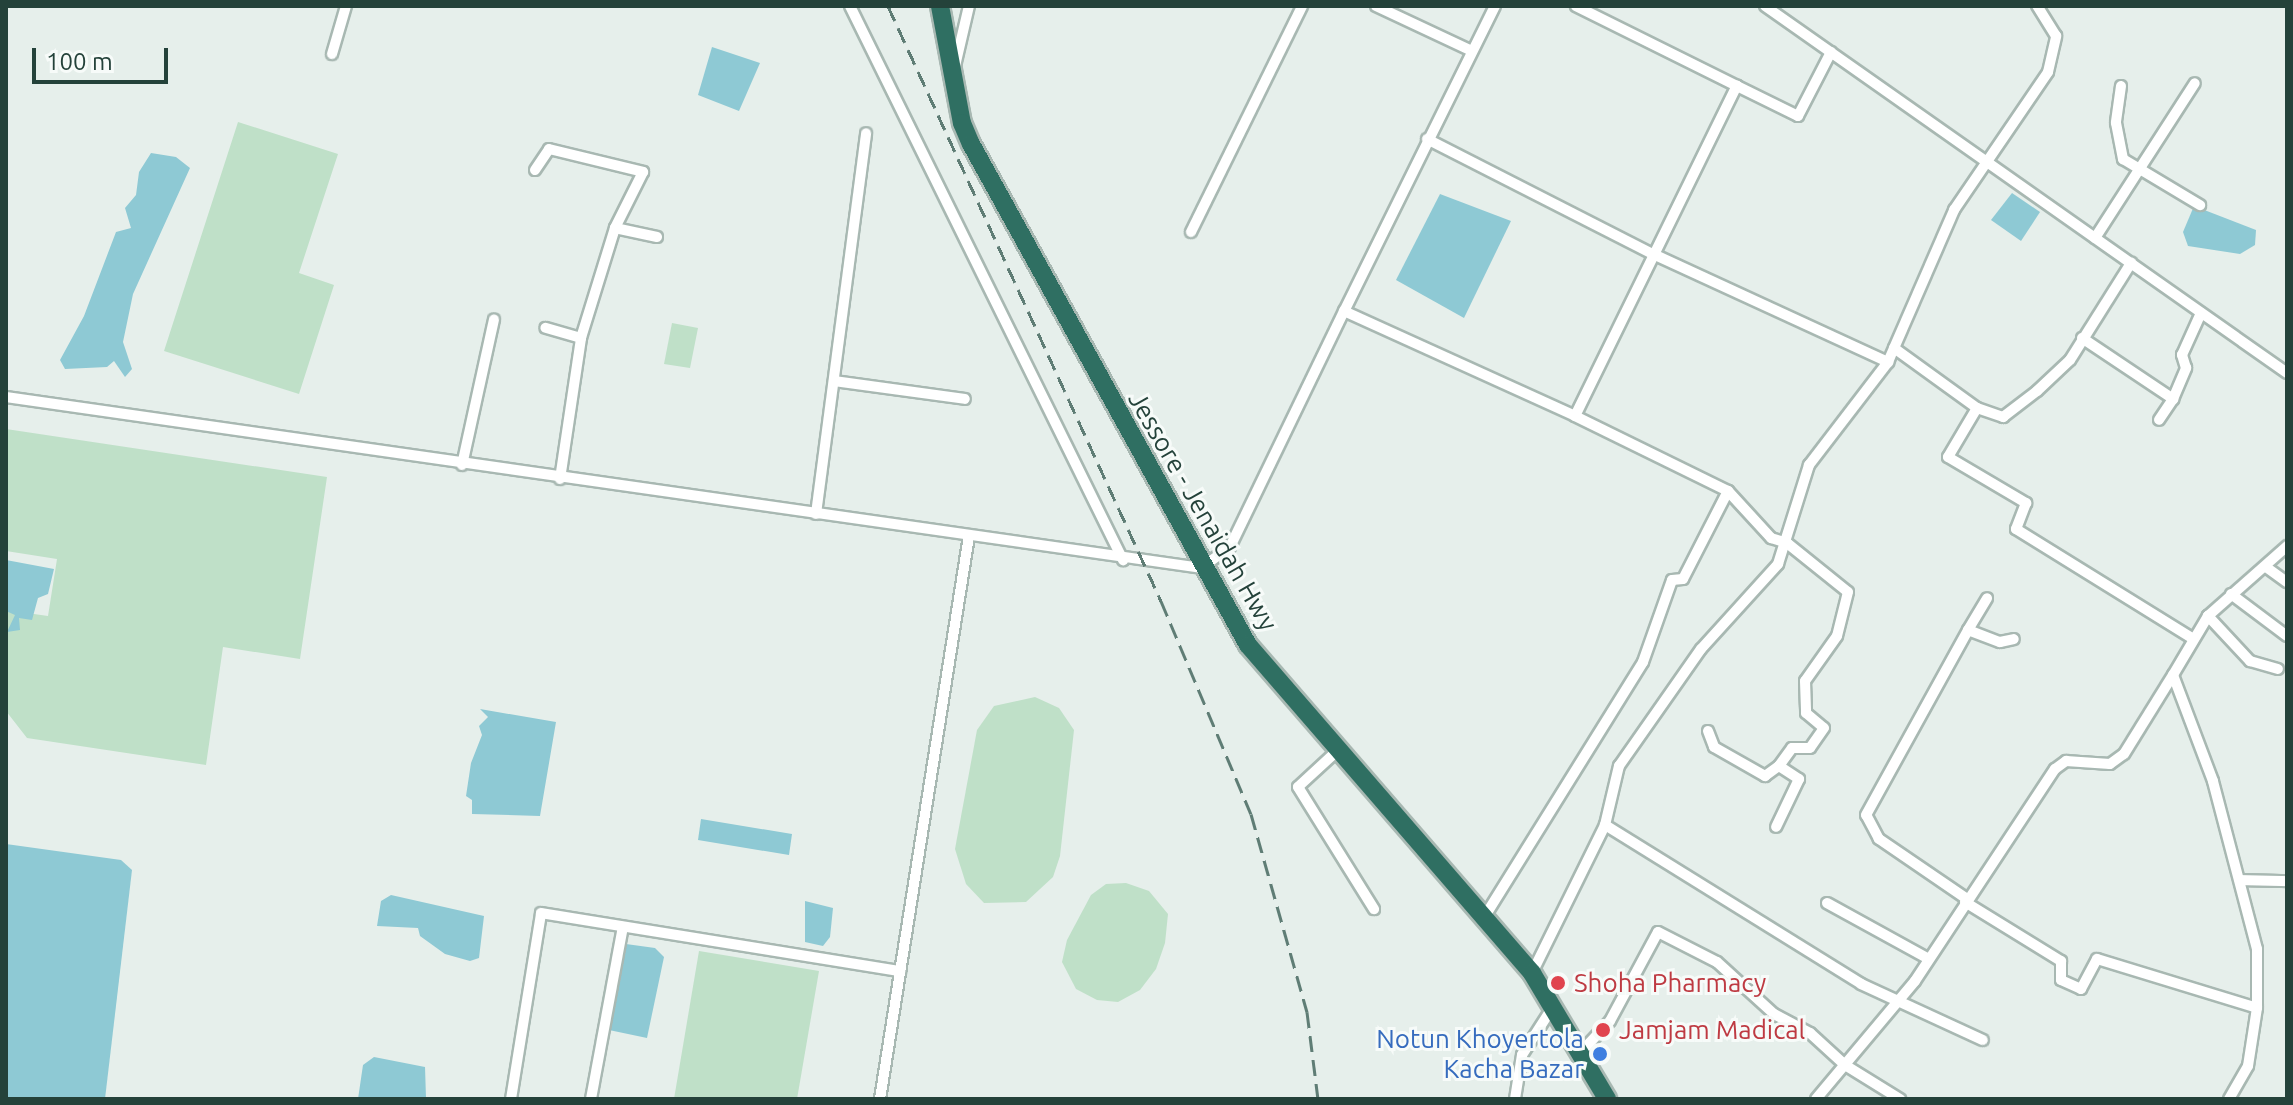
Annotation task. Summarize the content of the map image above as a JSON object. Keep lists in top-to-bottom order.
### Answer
{
  "streets": {
    "highway": ["Jessore - Jenaidah Hwy"]
  },
  "places": ["Shoha Pharmacy", "Jamjam Madical", "Notun Khoyertola Kacha Bazar"],
  "scale_bar": "100 m"
}
